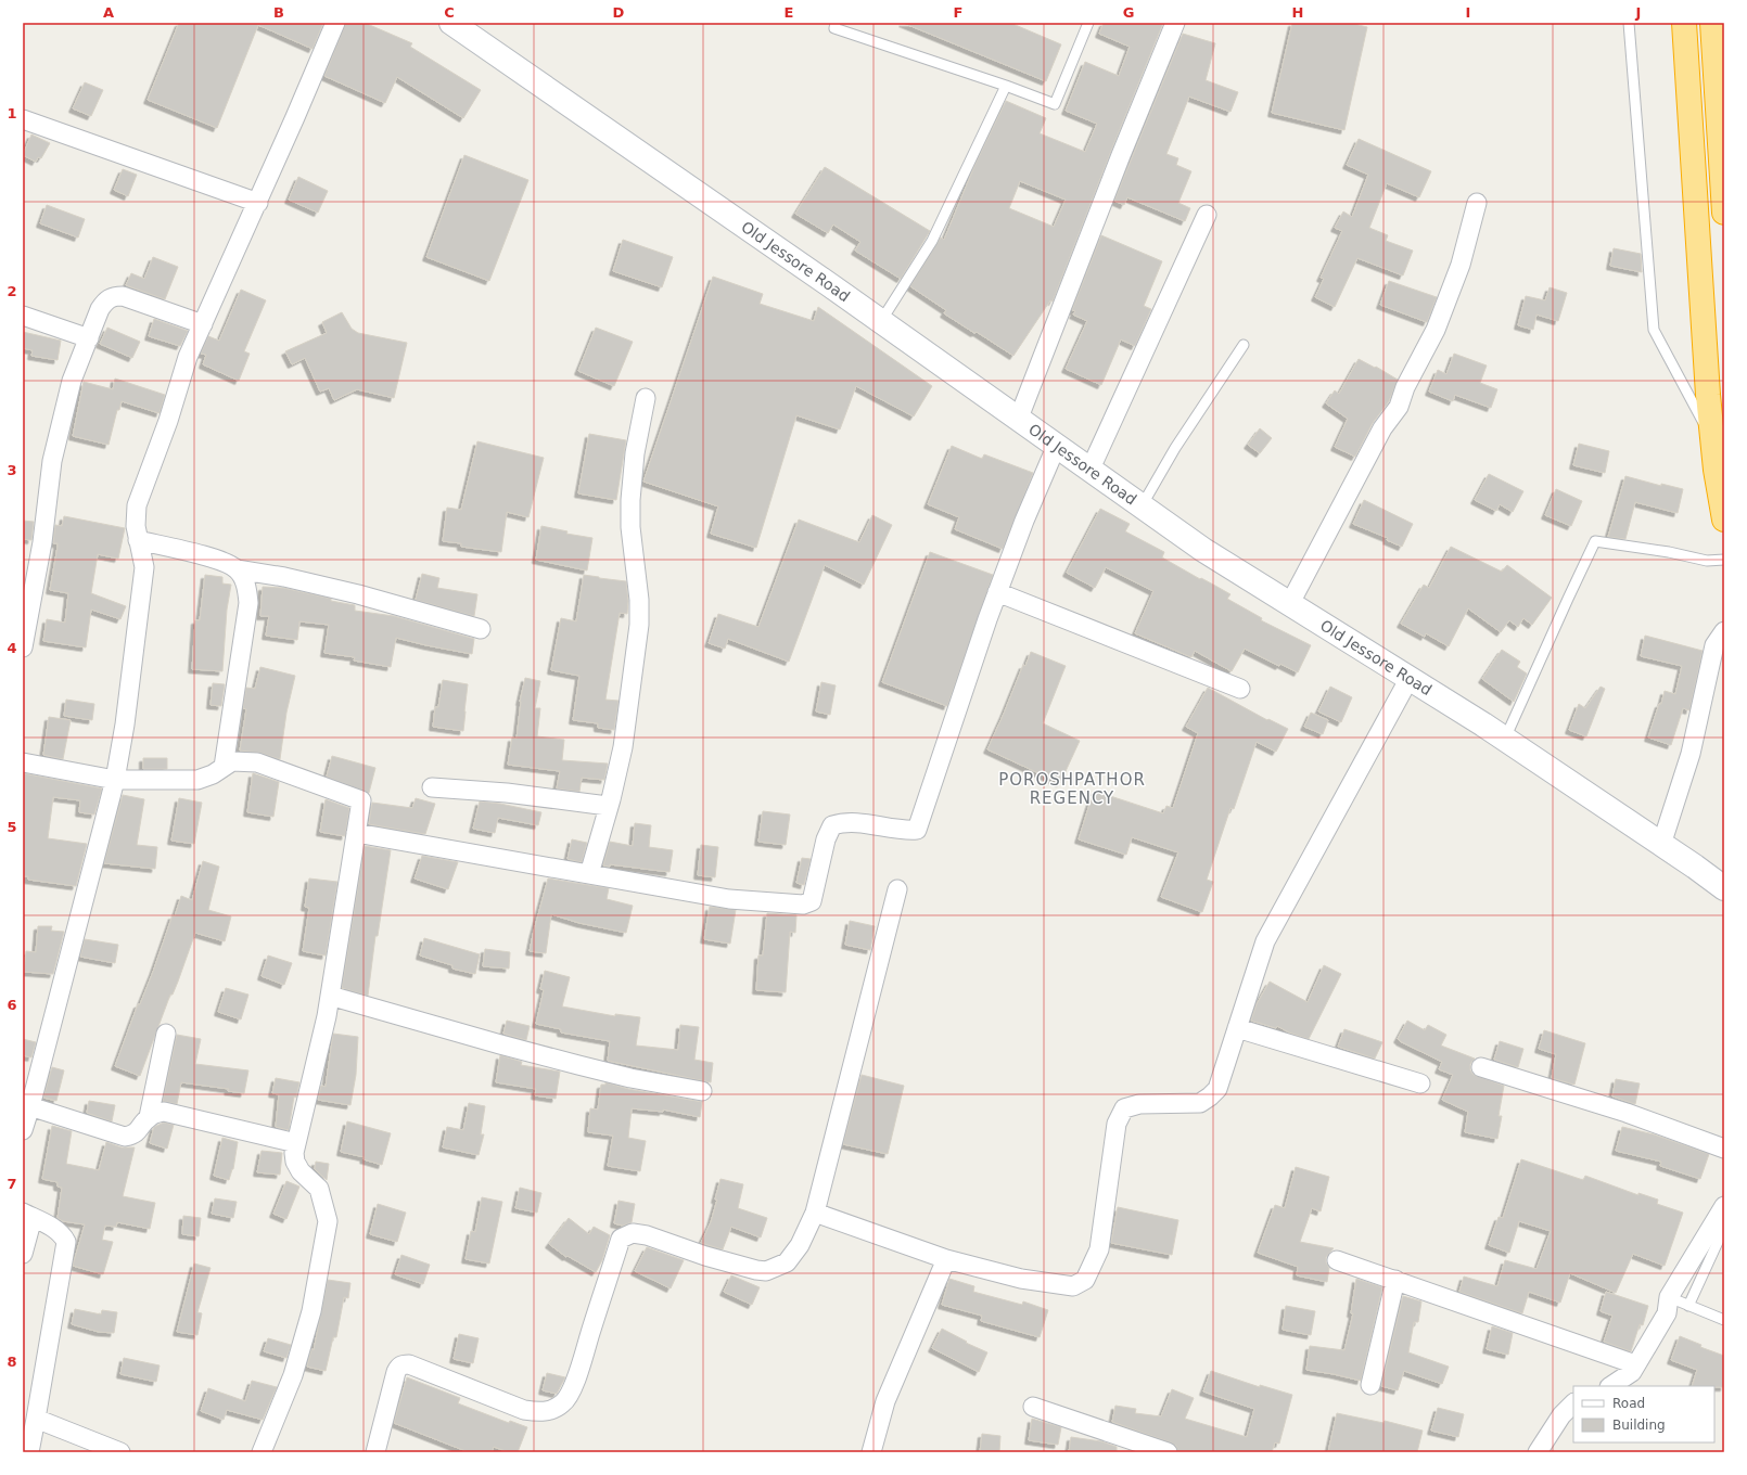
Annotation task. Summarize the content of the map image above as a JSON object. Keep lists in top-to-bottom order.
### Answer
{
  "streets": {
    "street": ["Old Jessore Road"]
  },
  "districts": ["POROSHPATHOR REGENCY"],
  "legend": ["Road", "Building"],
  "grid": {
    "columns": [
      "A",
      "B",
      "C",
      "D",
      "E",
      "F",
      "G",
      "H",
      "I",
      "J"
    ],
    "rows": [
      "1",
      "2",
      "3",
      "4",
      "5",
      "6",
      "7",
      "8"
    ]
  }
}
